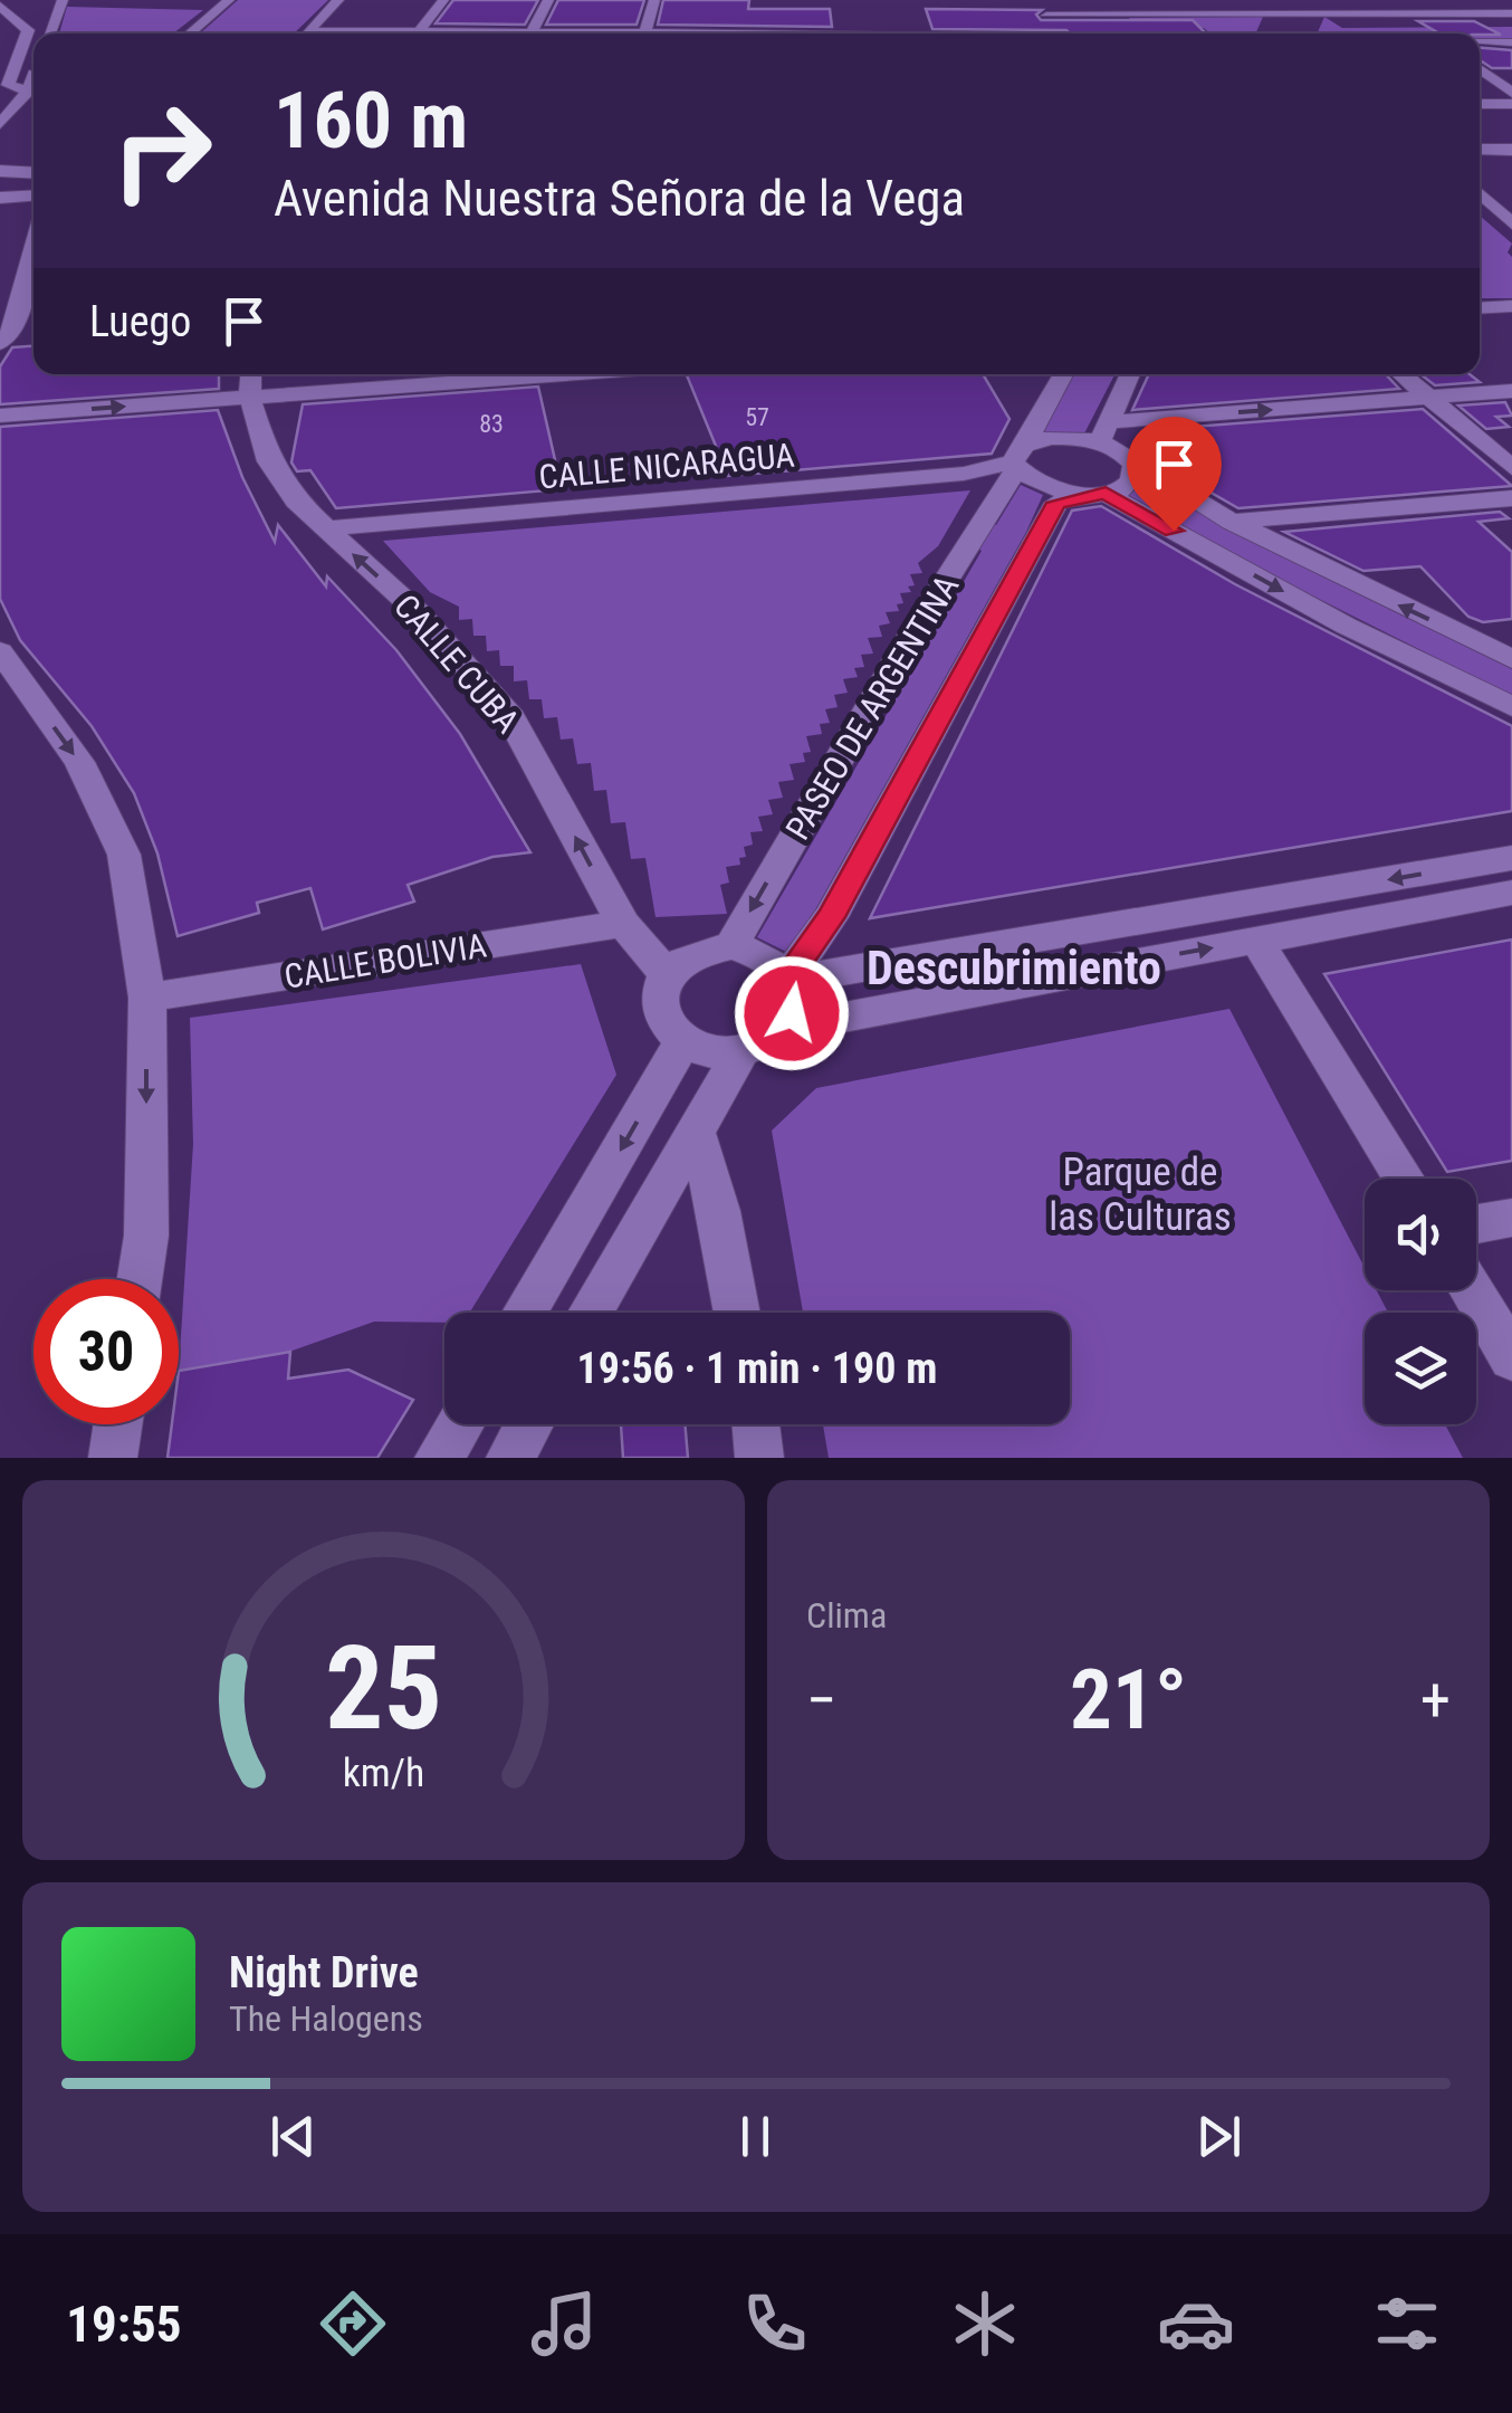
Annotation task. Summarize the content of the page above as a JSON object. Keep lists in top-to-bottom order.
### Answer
{
  "streets": {
    "street": [
      "CALLE NICARAGUA",
      "CALLE CUBA",
      "PASEO DE ARGENTINA",
      "CALLE BOLIVIA"
    ]
  },
  "crossings": [
    ["CALLE NICARAGUA", "CALLE CUBA"],
    ["CALLE NICARAGUA", "PASEO DE ARGENTINA"],
    ["CALLE CUBA", "PASEO DE ARGENTINA"],
    ["CALLE CUBA", "CALLE BOLIVIA"]
  ],
  "one_way": ["CALLE CUBA"],
  "districts": ["Descubrimiento"],
  "parks": ["Parque de las Culturas"],
  "house_numbers": ["57", "83"],
  "page": {
    "turn": ["160 m", "Avenida Nuestra Señora de la Vega"],
    "then": "Luego",
    "limit": "30",
    "trip": "19:56 · 1 min · 190 m",
    "tile": "Clima",
    "heat": ["−", "21°", "+"],
    "song": ["Night Drive", "The Halogens"],
    "tabs": "19:55",
    "gauge": ["25", "km/h"]
  }
}
